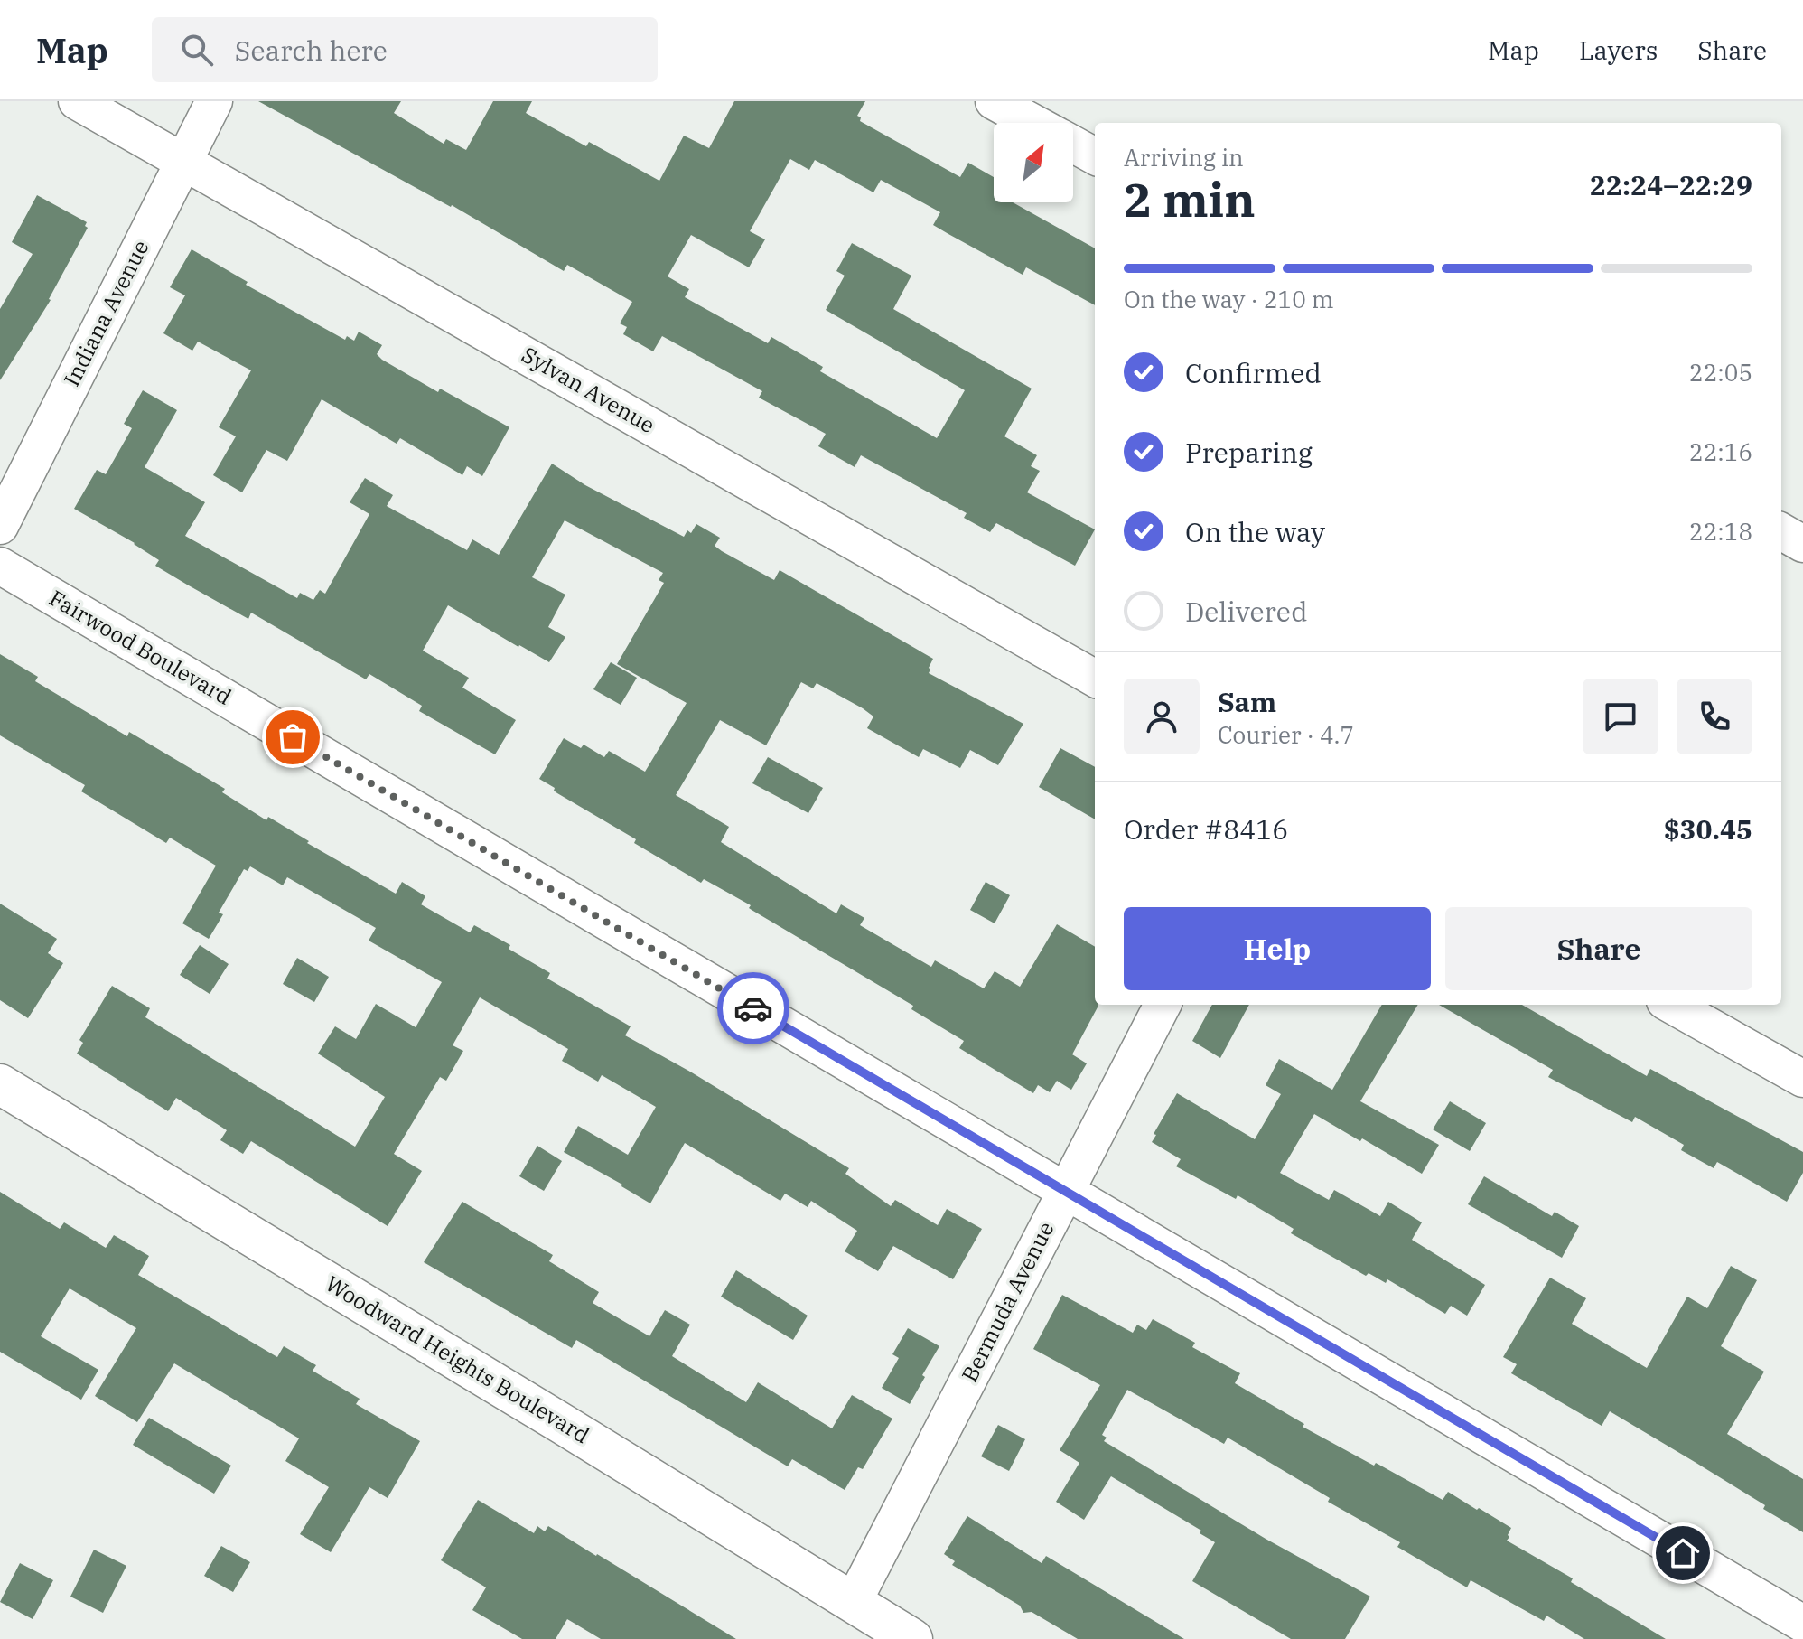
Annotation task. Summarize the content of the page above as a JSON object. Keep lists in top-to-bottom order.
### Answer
{
  "streets": {
    "street": [
      "Indiana Avenue",
      "Sylvan Avenue",
      "Fairwood Boulevard",
      "Bermuda Avenue",
      "Woodward Heights Boulevard"
    ]
  },
  "crossings": [
    ["Indiana Avenue", "Sylvan Avenue"],
    ["Fairwood Boulevard", "Bermuda Avenue"],
    ["Bermuda Avenue", "Woodward Heights Boulevard"]
  ],
  "north": "top right",
  "page": {
    "header": "Map",
    "search": "Search here",
    "nav": ["Map", "Layers", "Share"],
    "heading": ["2 min", "Arriving in", "22:24–22:29"],
    "panel": [
      "Sam",
      "Courier · 4.7",
      "Order #8416",
      "$30.45"
    ],
    "bar": "On the way · 210 m",
    "list": [
      ["Confirmed", "22:05"],
      ["Preparing", "22:16"],
      ["On the way", "22:18"],
      "Delivered"
    ],
    "buttons": ["Help", "Share"]
  }
}
